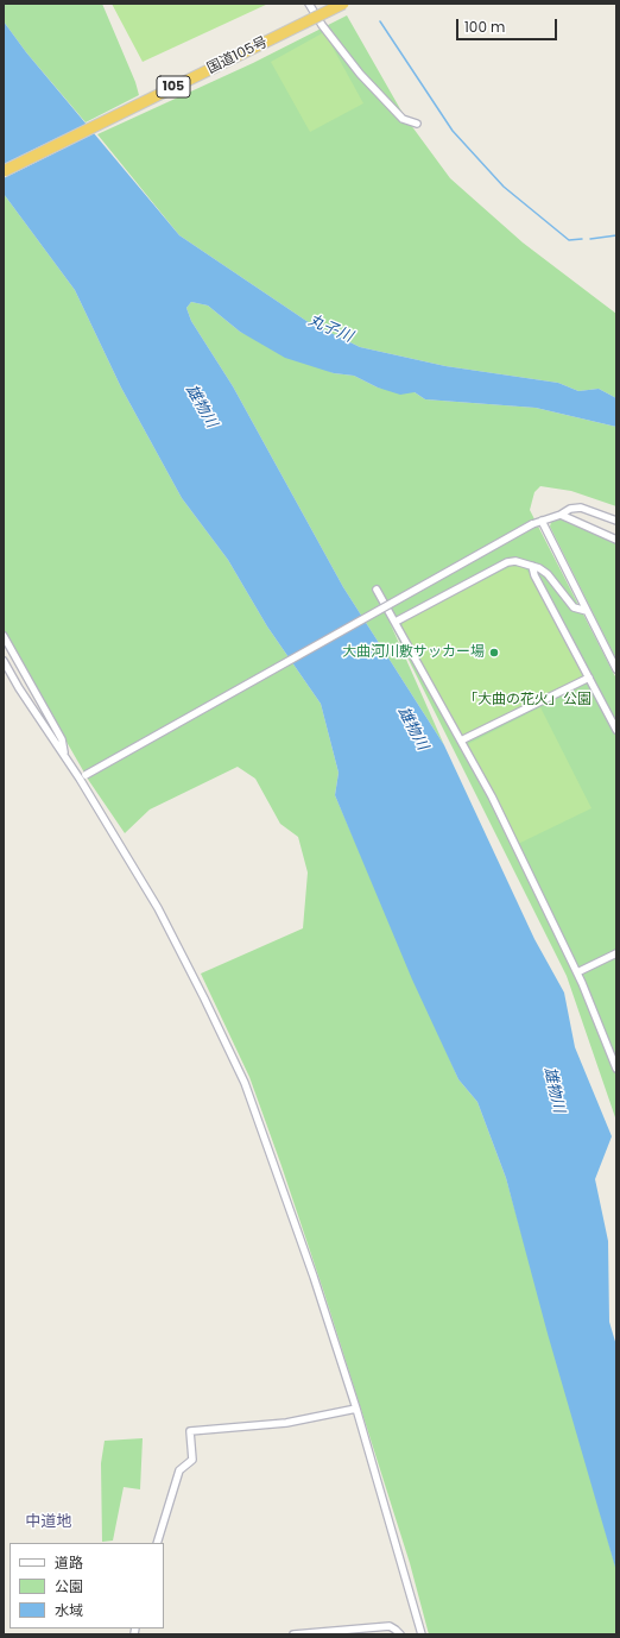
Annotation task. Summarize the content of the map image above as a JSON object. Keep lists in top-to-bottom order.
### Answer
{
  "streets": {
    "highway": ["国道105号", "105"]
  },
  "districts": ["中道地"],
  "water": ["丸子川", "雄物川"],
  "parks": ["「大曲の花火」公園"],
  "places": ["大曲河川敷サッカー場"],
  "legend": ["道路", "公園", "水域"],
  "scale_bar": "100 m"
}
